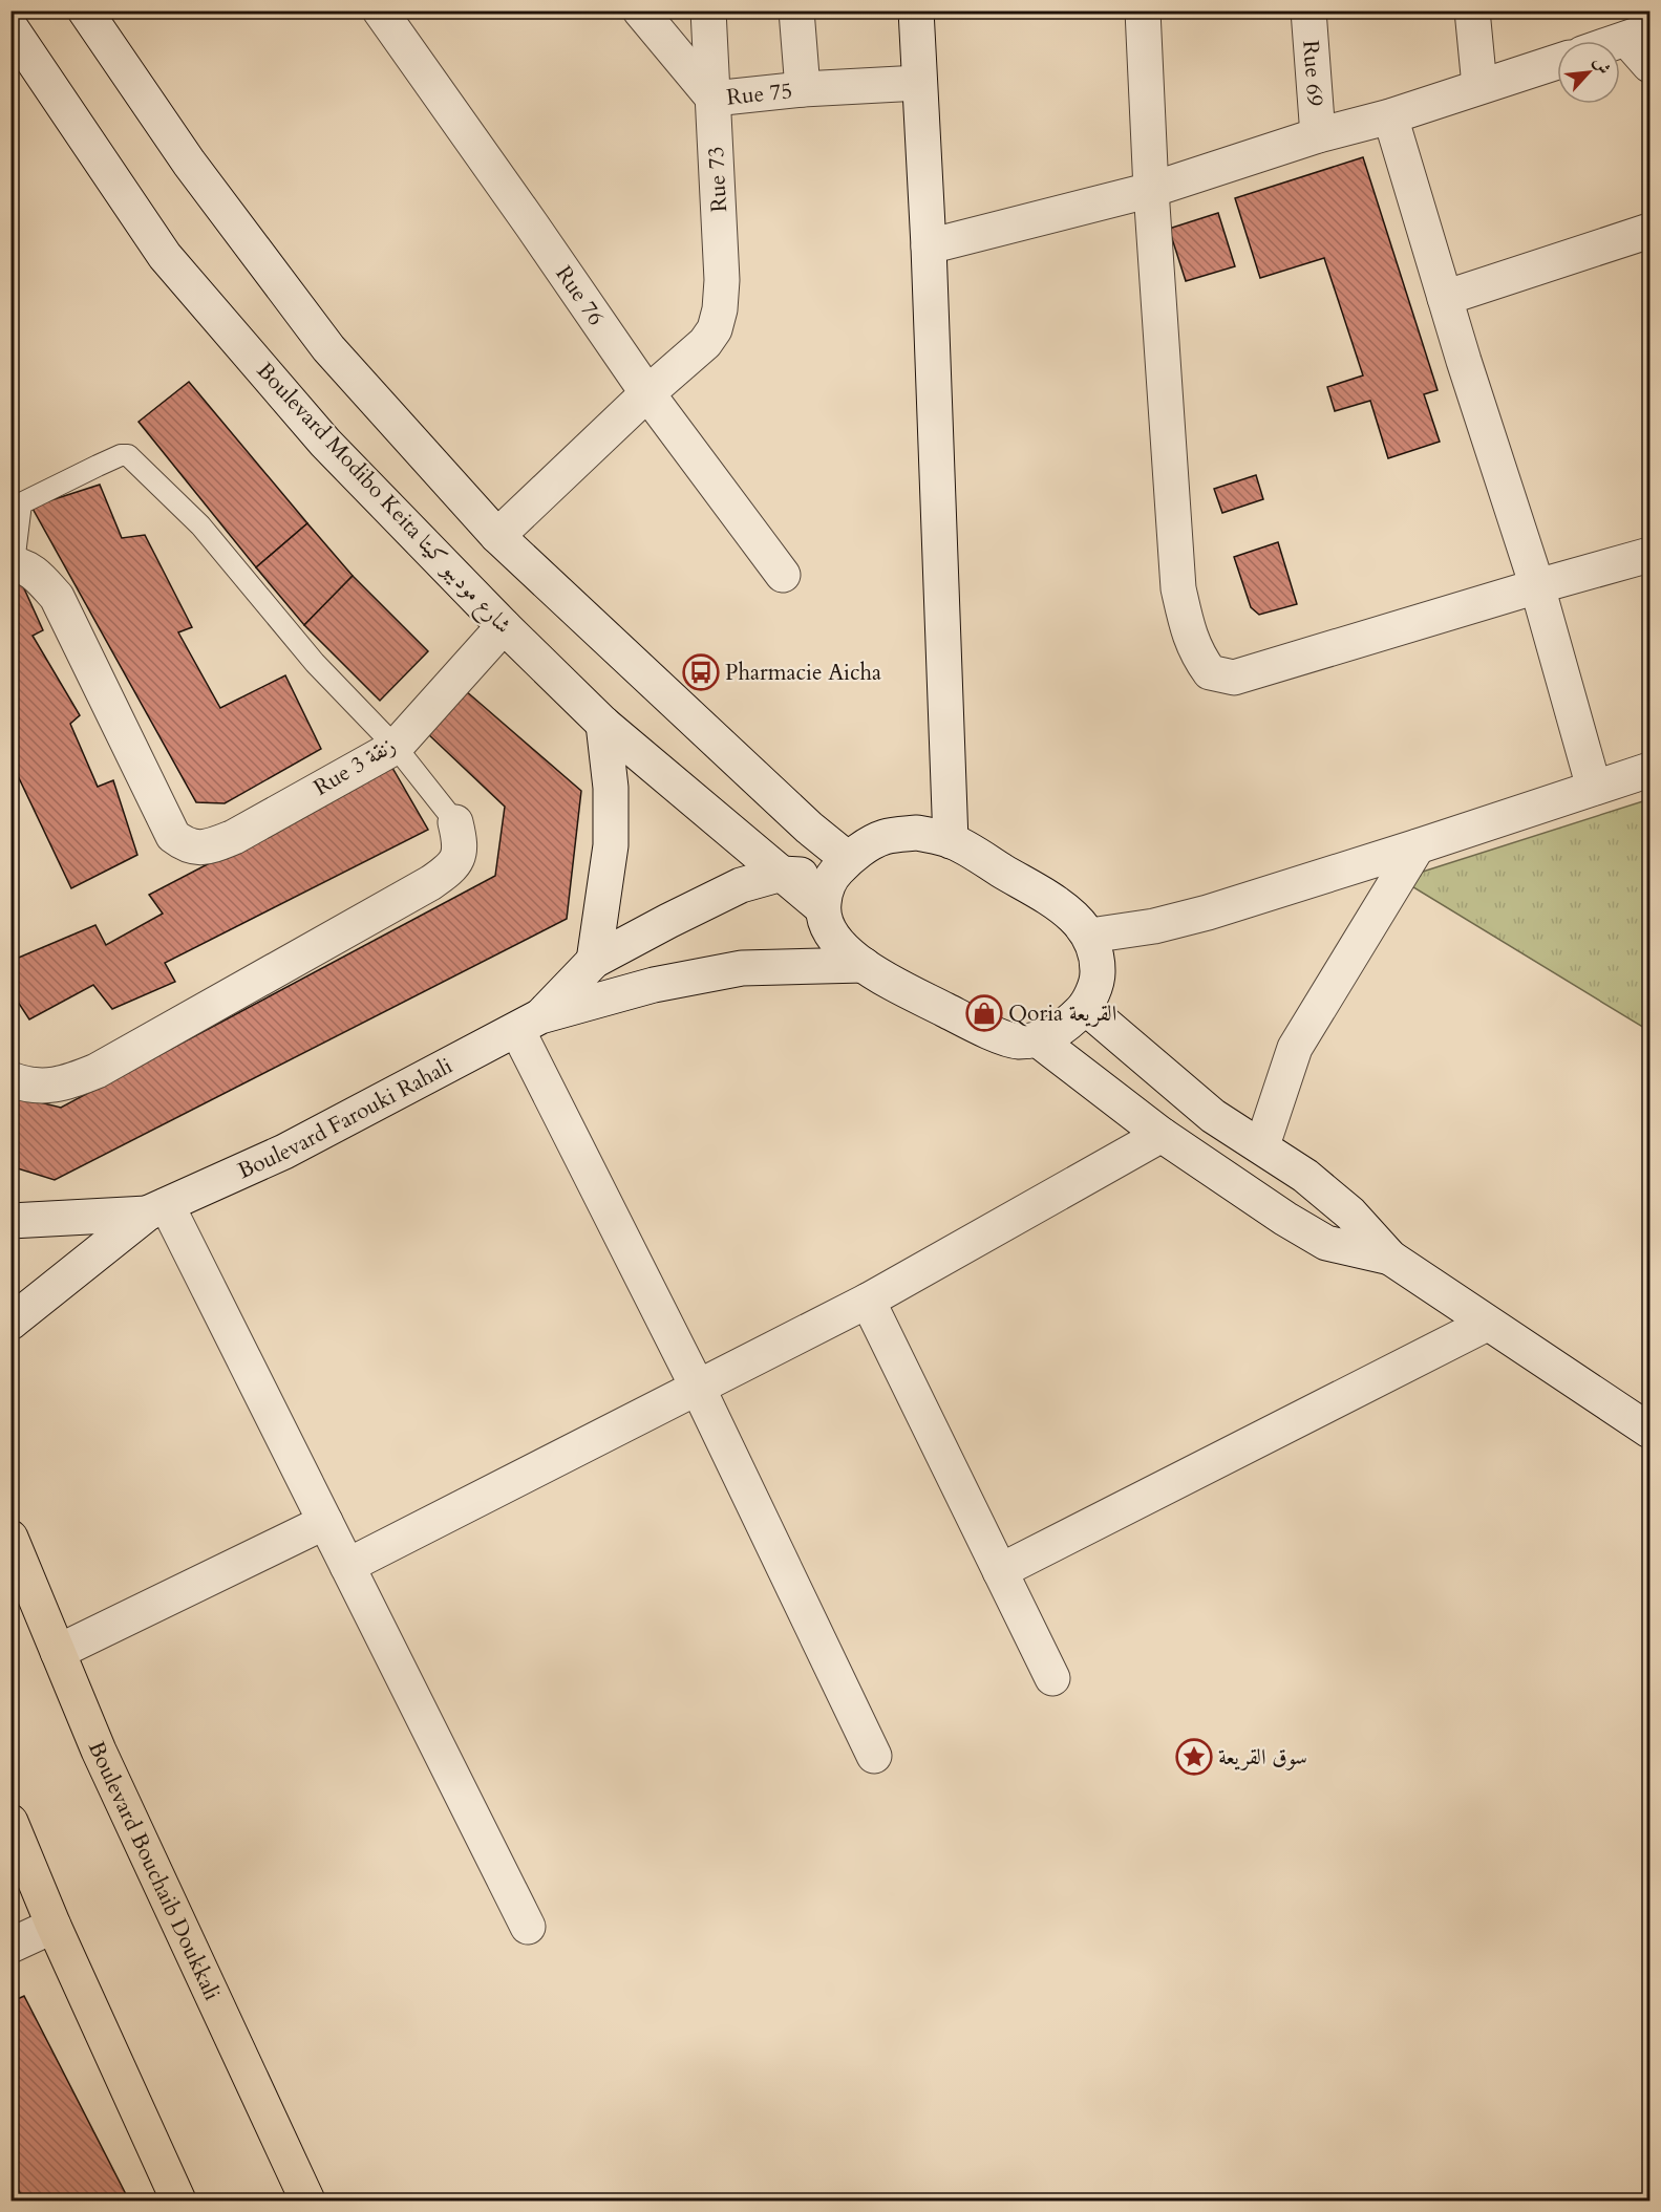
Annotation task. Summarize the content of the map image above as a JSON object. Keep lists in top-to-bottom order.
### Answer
{
  "streets": {
    "main road": ["Boulevard Bouchaib Doukkali"],
    "street": [
      "Rue 69",
      "Rue 75",
      "Rue 73",
      "Rue 76",
      "Boulevard Modibo Keita شارع موديبو كيتا",
      "Rue 3 زنقة",
      "Boulevard Farouki Rahali"
    ]
  },
  "crossings": [
    ["Rue 75", "Rue 73"],
    ["Rue 73", "Rue 76"],
    ["Boulevard Modibo Keita شارع موديبو كيتا", "Rue 3 زنقة"],
    ["Boulevard Modibo Keita شارع موديبو كيتا", "Boulevard Farouki Rahali"]
  ],
  "places": {
    "bus stop": ["Pharmacie Aicha"],
    "shop": ["Qoria القريعة"],
    "place": ["سوق القريعة"]
  },
  "north": "top right"
}
